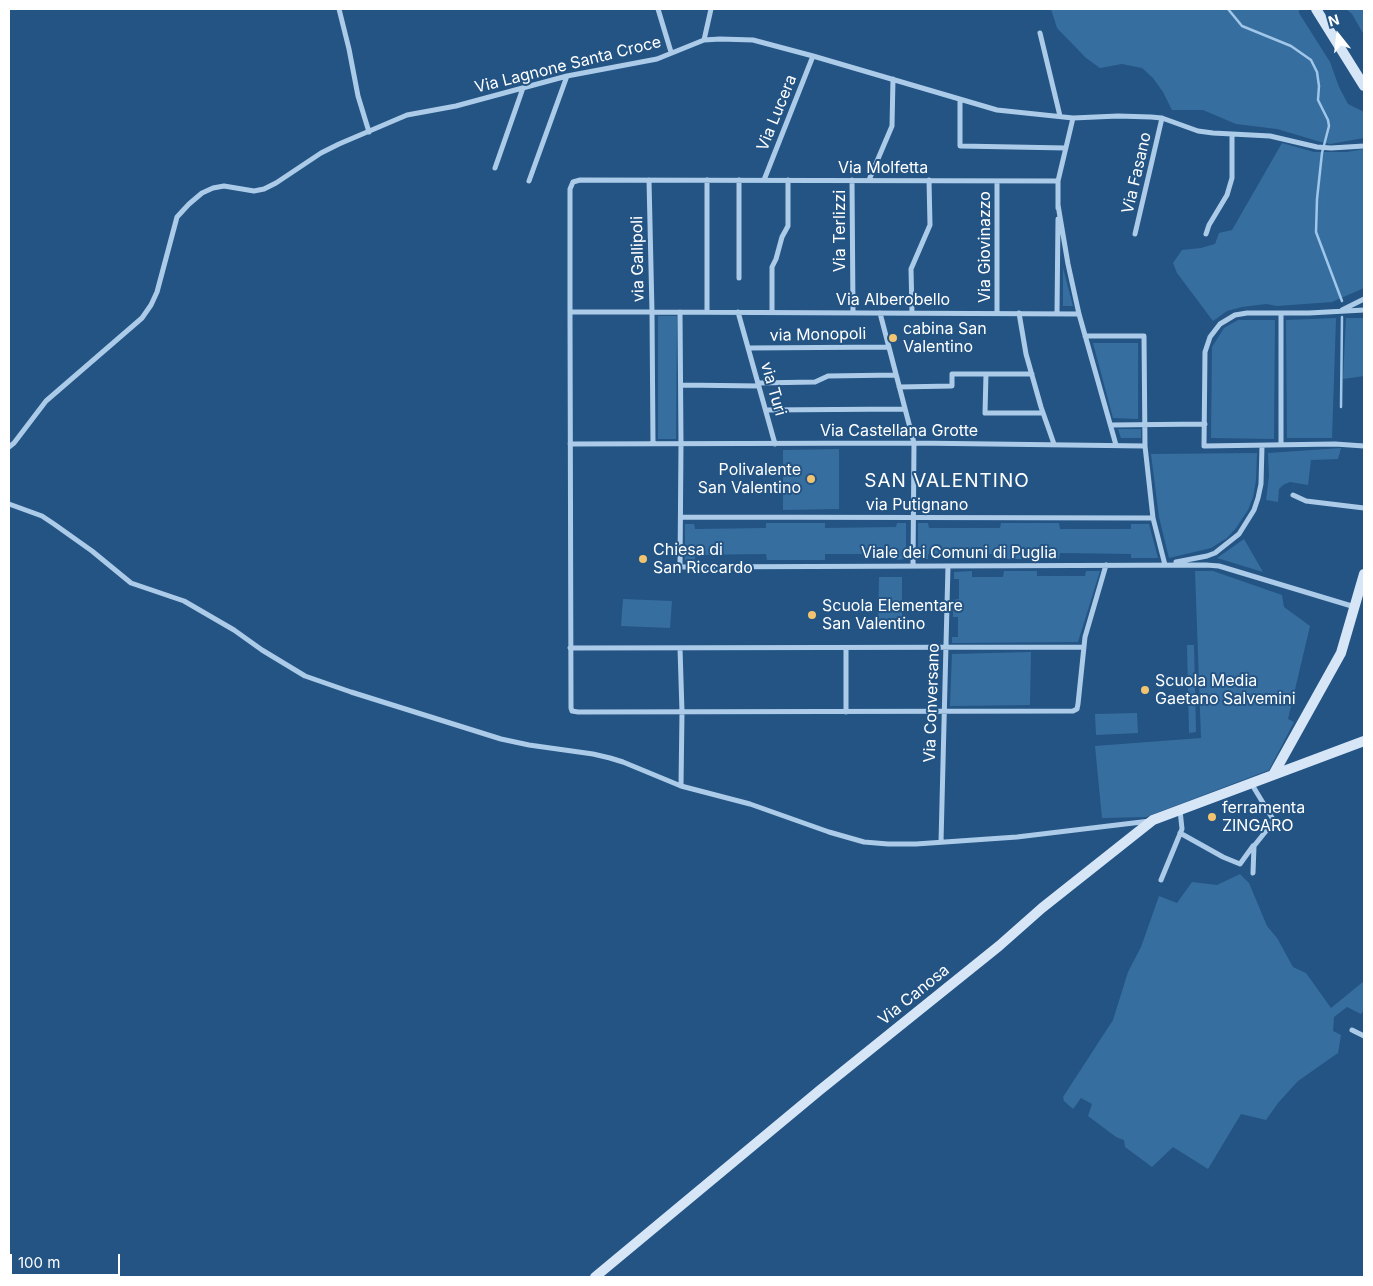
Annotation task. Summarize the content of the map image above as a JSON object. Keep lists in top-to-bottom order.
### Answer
{
  "streets": {
    "main road": ["Via Canosa"],
    "street": [
      "Via Lagnone Santa Croce",
      "Via Lucera",
      "Via Molfetta",
      "Via Fasano",
      "Via Terlizzi",
      "Via Giovinazzo",
      "via Gallipoli",
      "Via Alberobello",
      "via Monopoli",
      "via Turi",
      "Via Castellana Grotte",
      "via Putignano",
      "Viale dei Comuni di Puglia",
      "Via Conversano"
    ]
  },
  "crossings": [
    ["Via Lagnone Santa Croce", "Via Lucera"],
    ["Via Lagnone Santa Croce", "Via Fasano"],
    ["Via Lucera", "Via Molfetta"],
    ["Via Molfetta", "Via Terlizzi"],
    ["Via Molfetta", "Via Giovinazzo"],
    ["Via Terlizzi", "Via Alberobello"],
    ["Via Giovinazzo", "Via Alberobello"],
    ["via Gallipoli", "Via Alberobello"],
    ["via Gallipoli", "Viale dei Comuni di Puglia"],
    ["Via Alberobello", "via Turi"],
    ["via Monopoli", "via Turi"],
    ["via Turi", "Via Castellana Grotte"],
    ["Via Castellana Grotte", "Viale dei Comuni di Puglia"],
    ["via Putignano", "Viale dei Comuni di Puglia"],
    ["Viale dei Comuni di Puglia", "Via Conversano"]
  ],
  "districts": ["SAN VALENTINO"],
  "places": [
    "cabina San Valentino",
    "Polivalente San Valentino",
    "Chiesa di San Riccardo",
    "Scuola Elementare San Valentino",
    "Scuola Media Gaetano Salvemini",
    "ferramenta ZINGARO"
  ],
  "scale_bar": "100 m",
  "north": "top"
}
